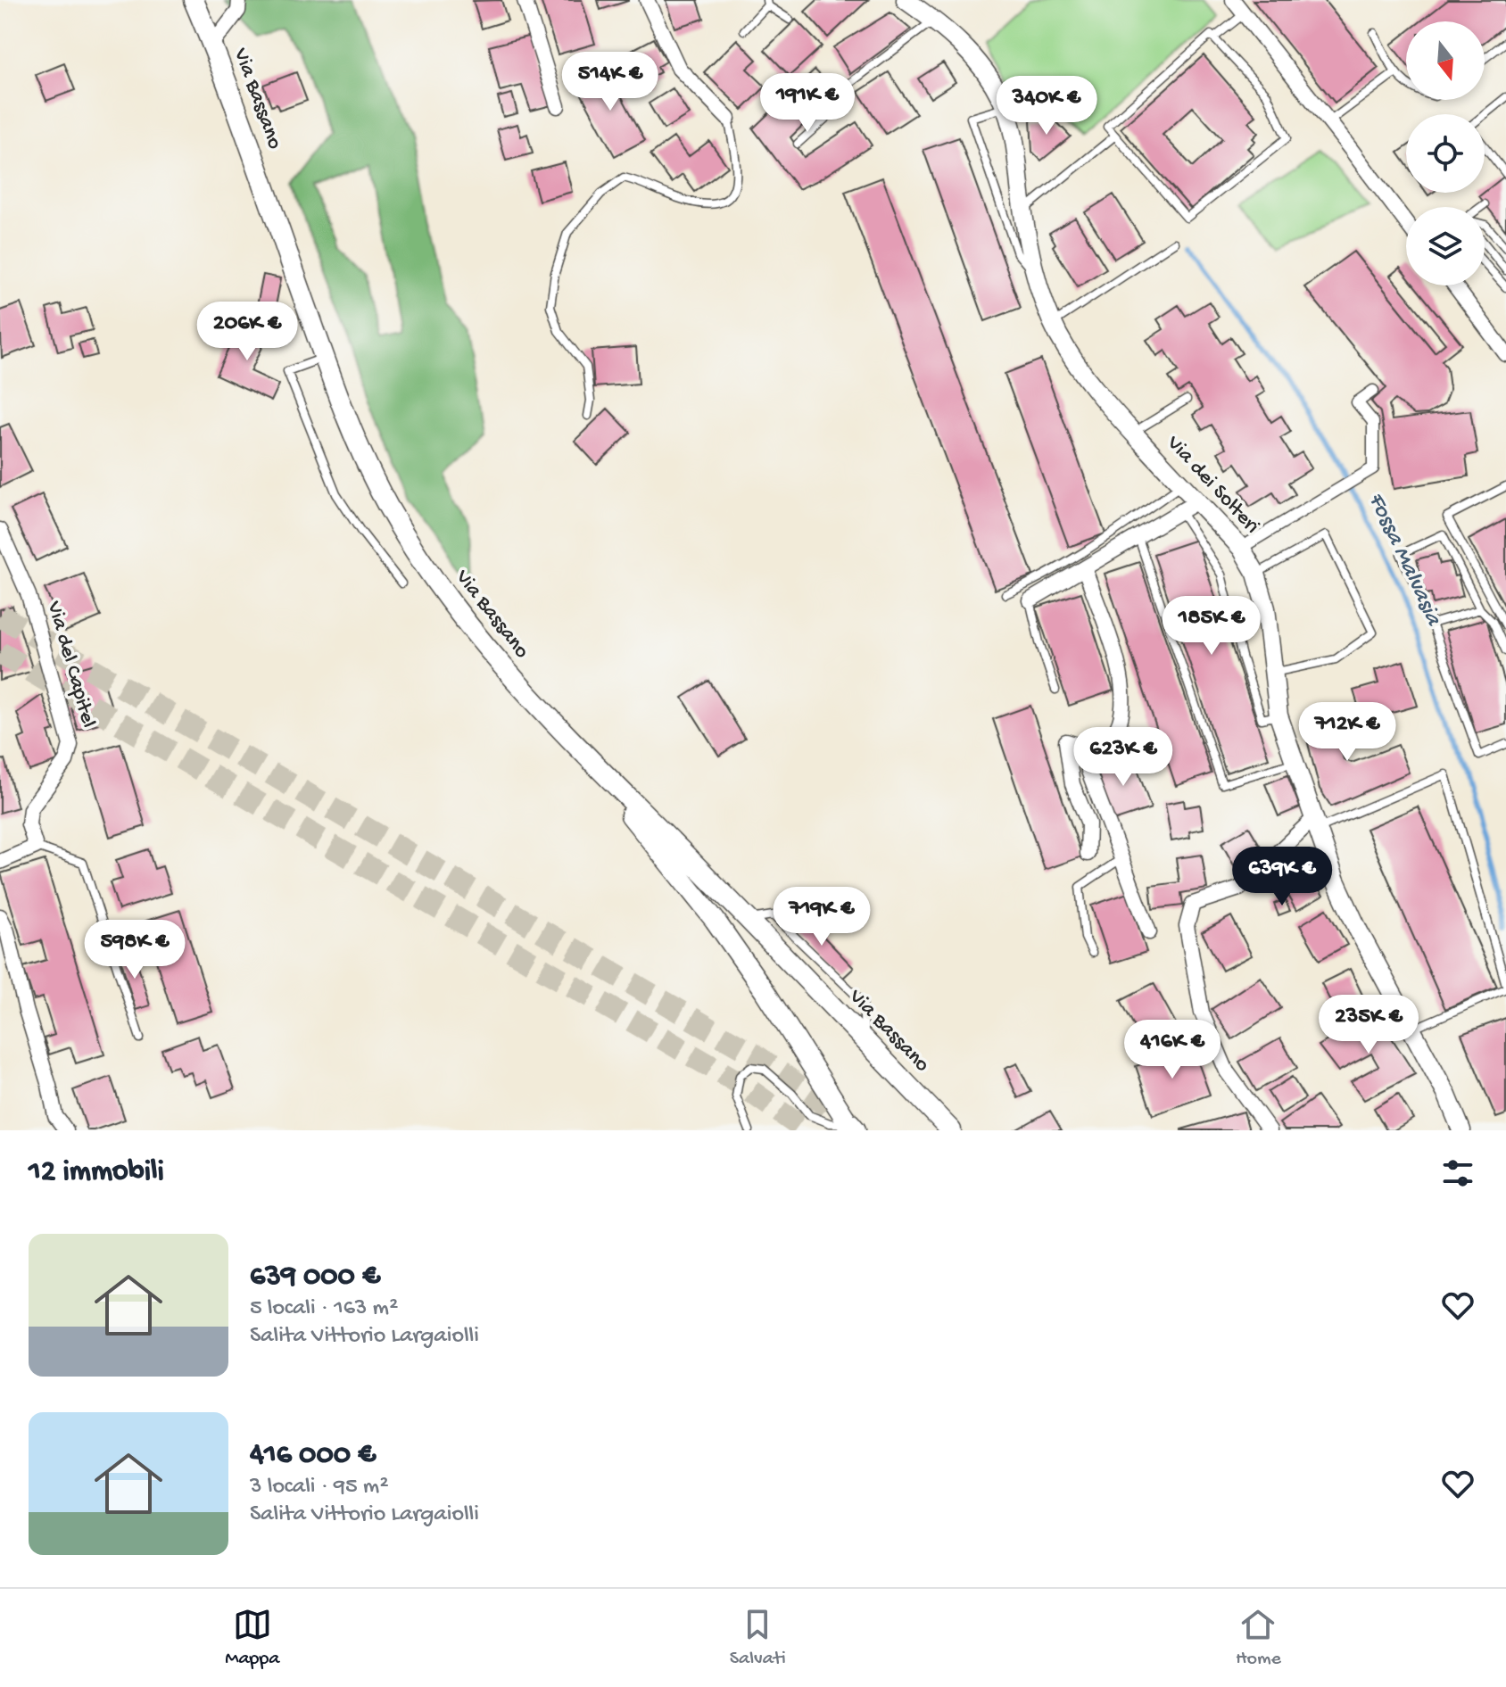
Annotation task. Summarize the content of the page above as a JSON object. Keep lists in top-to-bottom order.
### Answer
{
  "streets": {
    "main road": ["Via Bassano"],
    "street": ["Via dei Solteri", "Via del Capitel"]
  },
  "water": ["Fossa Malvasia"],
  "north": "bottom",
  "page": {
    "price": [
      "514K €",
      "191K €",
      "340K €",
      "206K €",
      "185K €",
      "712K €",
      "623K €",
      "639K €",
      "719K €",
      "598K €",
      "235K €",
      "416K €"
    ],
    "heading": "12 immobili",
    "list": [
      {
        "name": "639 000 €",
        "note": "5 locali · 163 m² · Salita Vittorio Largaiolli"
      },
      {
        "name": "416 000 €",
        "note": "3 locali · 95 m² · Salita Vittorio Largaiolli"
      }
    ],
    "tabs": ["Mappa", "Salvati", "Home"]
  }
}
